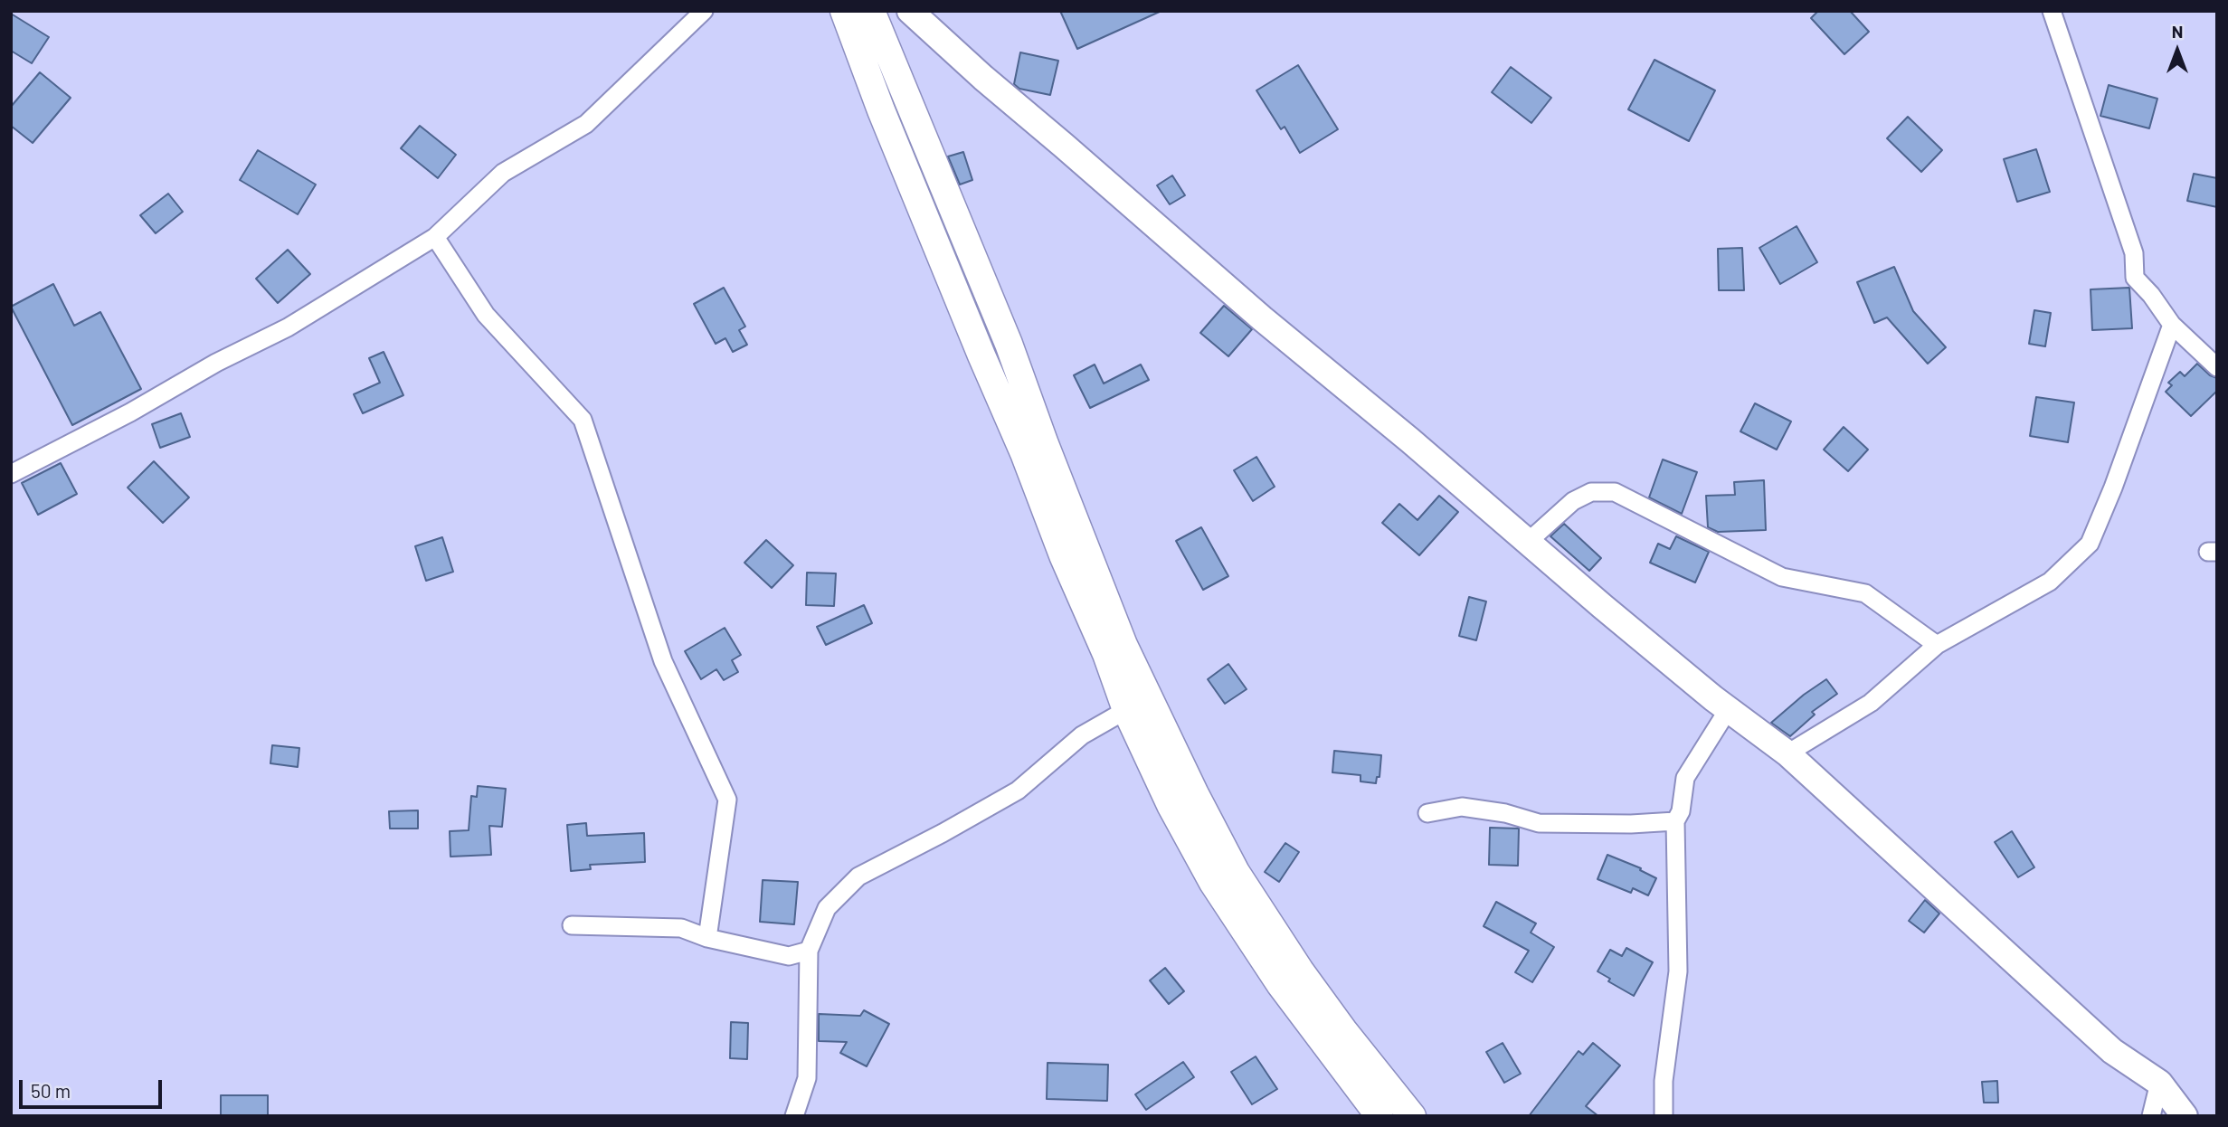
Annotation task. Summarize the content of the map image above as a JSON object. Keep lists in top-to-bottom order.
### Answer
{
  "scale_bar": "50 m",
  "north": "top"
}
